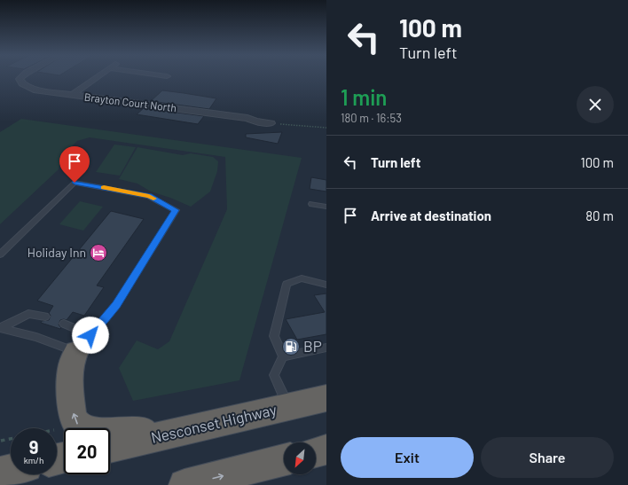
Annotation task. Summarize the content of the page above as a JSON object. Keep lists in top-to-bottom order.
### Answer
{
  "streets": {
    "highway": ["Nesconset Highway"],
    "street": ["Brayton Court North"]
  },
  "places": {
    "hotel": ["Holiday Inn"],
    "fuel station": ["BP"]
  },
  "north": "bottom left",
  "page": {
    "turn": ["100 m", "Turn left"],
    "heading": ["1 min", "180 m · 16:53"],
    "list": [
      {
        "name": "Turn left",
        "value": "100 m"
      },
      {
        "name": "Arrive at destination",
        "value": "80 m"
      }
    ],
    "speed": "9 km/h",
    "limit": "20",
    "buttons": ["Exit", "Share"]
  }
}
